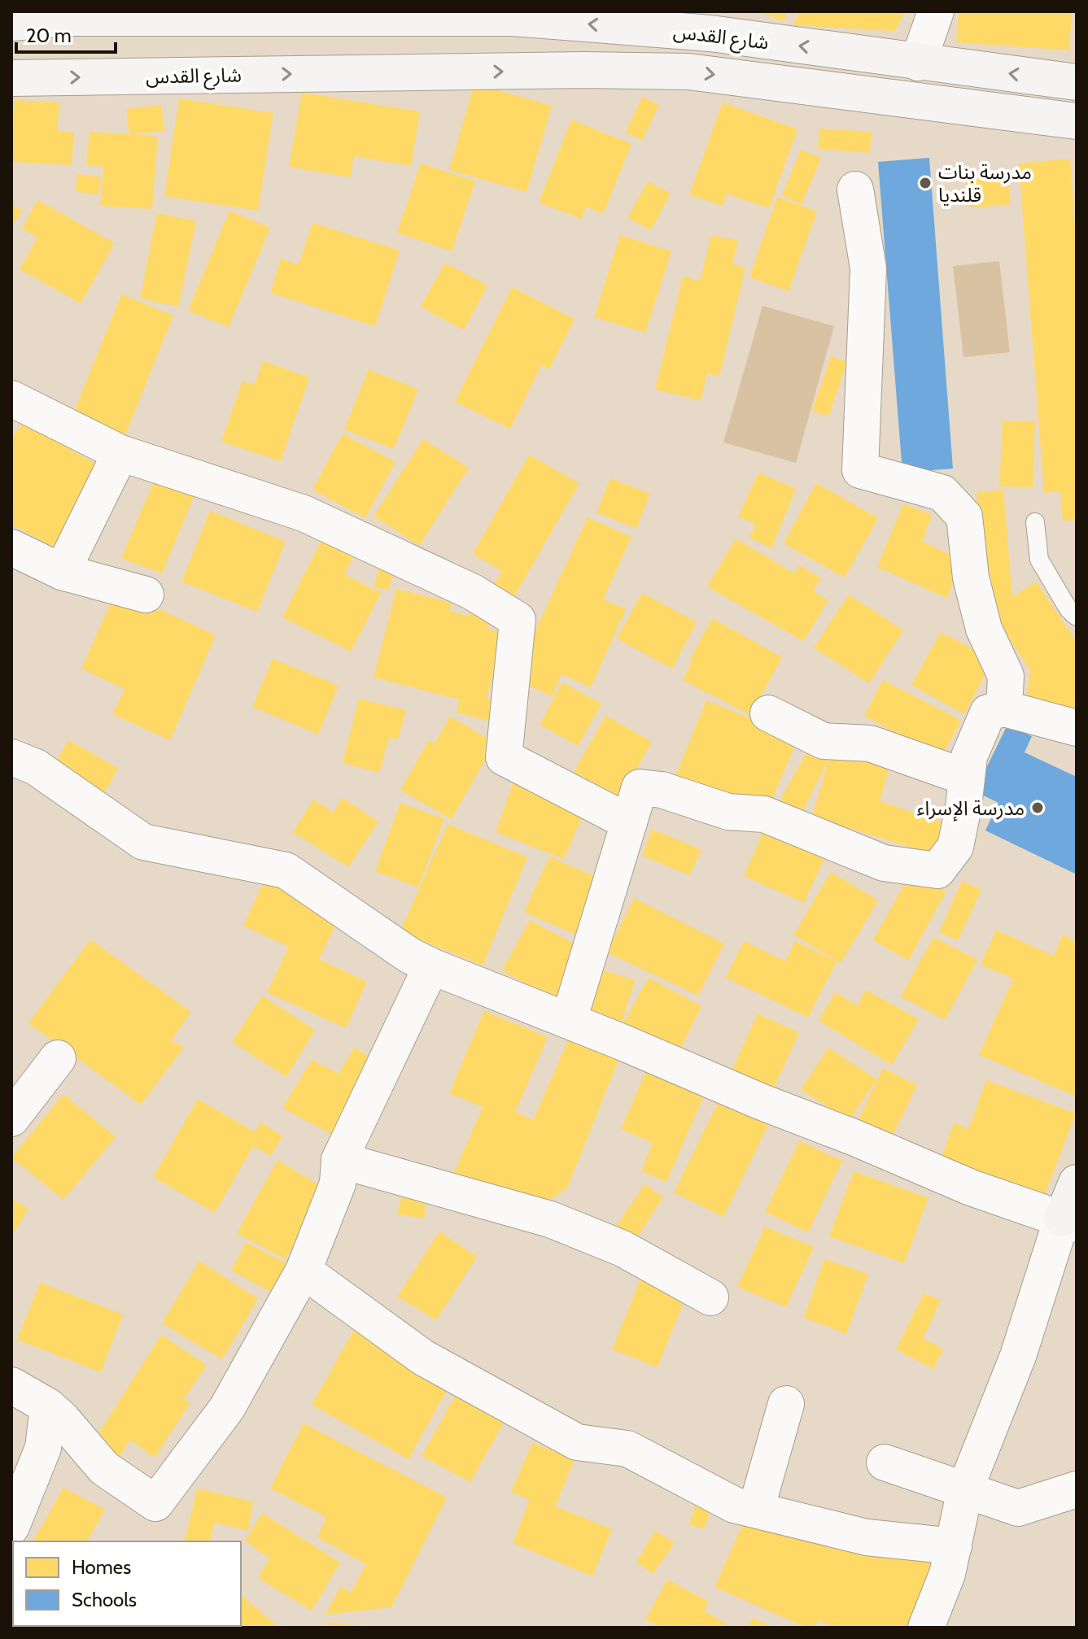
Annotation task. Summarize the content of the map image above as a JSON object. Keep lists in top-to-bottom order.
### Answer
{
  "streets": {
    "main road": ["شارع القدس"]
  },
  "places": ["مدرسة بنات قلنديا", "مدرسة الإسراء"],
  "legend": ["Homes", "Schools"],
  "scale_bar": "20 m"
}
